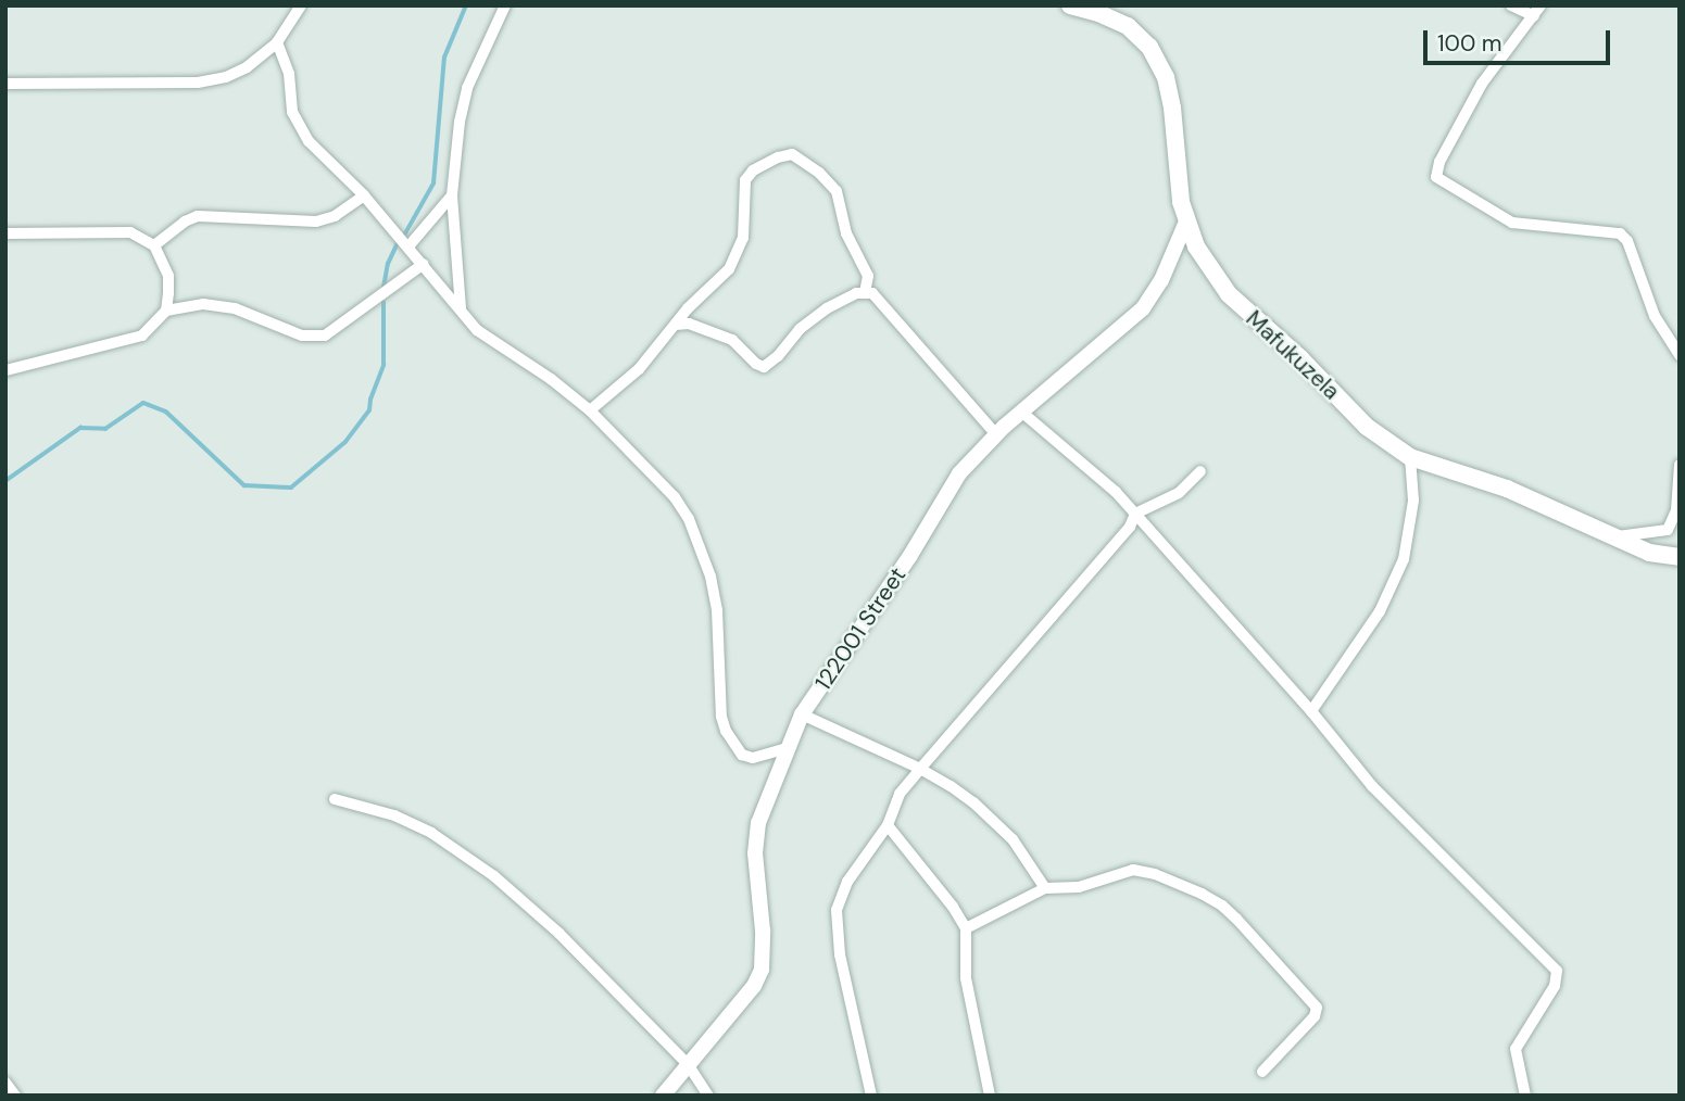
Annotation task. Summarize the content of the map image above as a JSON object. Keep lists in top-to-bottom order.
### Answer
{
  "streets": {
    "main road": ["Mafukuzela"],
    "street": ["122001 Street"]
  },
  "crossings": [
    ["Mafukuzela", "122001 Street"]
  ],
  "scale_bar": "100 m"
}
